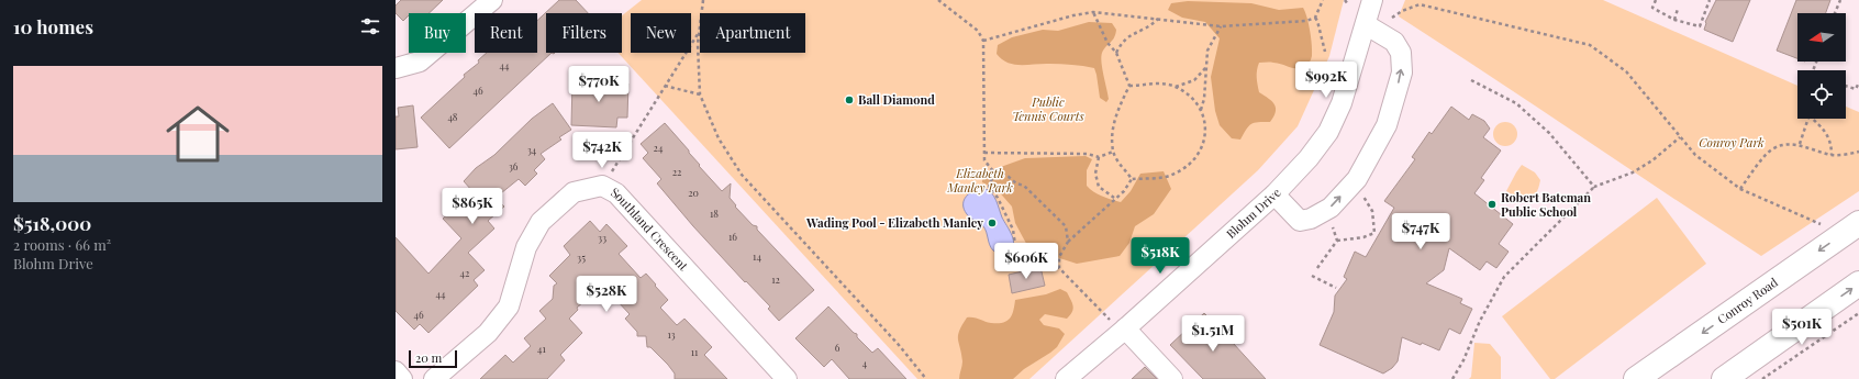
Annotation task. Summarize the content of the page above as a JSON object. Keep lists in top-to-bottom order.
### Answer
{
  "streets": {
    "main road": ["Conroy Road"],
    "street": ["Blohm Drive", "Southland Crescent"]
  },
  "parks": ["Public Tennis Courts", "Conroy Park", "Elizabeth Manley Park"],
  "places": ["Ball Diamond", "Robert Bateman Public School", "Wading Pool - Elizabeth Manley"],
  "house_numbers": [
    "44",
    "46",
    "48",
    "24",
    "34",
    "36",
    "22",
    "20",
    "18",
    "16",
    "33",
    "14",
    "35",
    "42",
    "12",
    "44",
    "46",
    "13",
    "6",
    "41",
    "11",
    "4"
  ],
  "scale_bar": "20 m",
  "north": "left",
  "page": {
    "heading": "10 homes",
    "chip": [
      "Buy",
      "Rent",
      "Filters",
      "New",
      "Apartment"
    ],
    "list": [
      {
        "name": "$518,000",
        "note": "2 rooms · 66 m² · Blohm Drive"
      }
    ],
    "price": [
      "$992K",
      "$770K",
      "$742K",
      "$865K",
      "$747K",
      "$518K",
      "$606K",
      "$528K",
      "$501K",
      "$1.51M"
    ],
    "scale": "20 m"
  }
}
